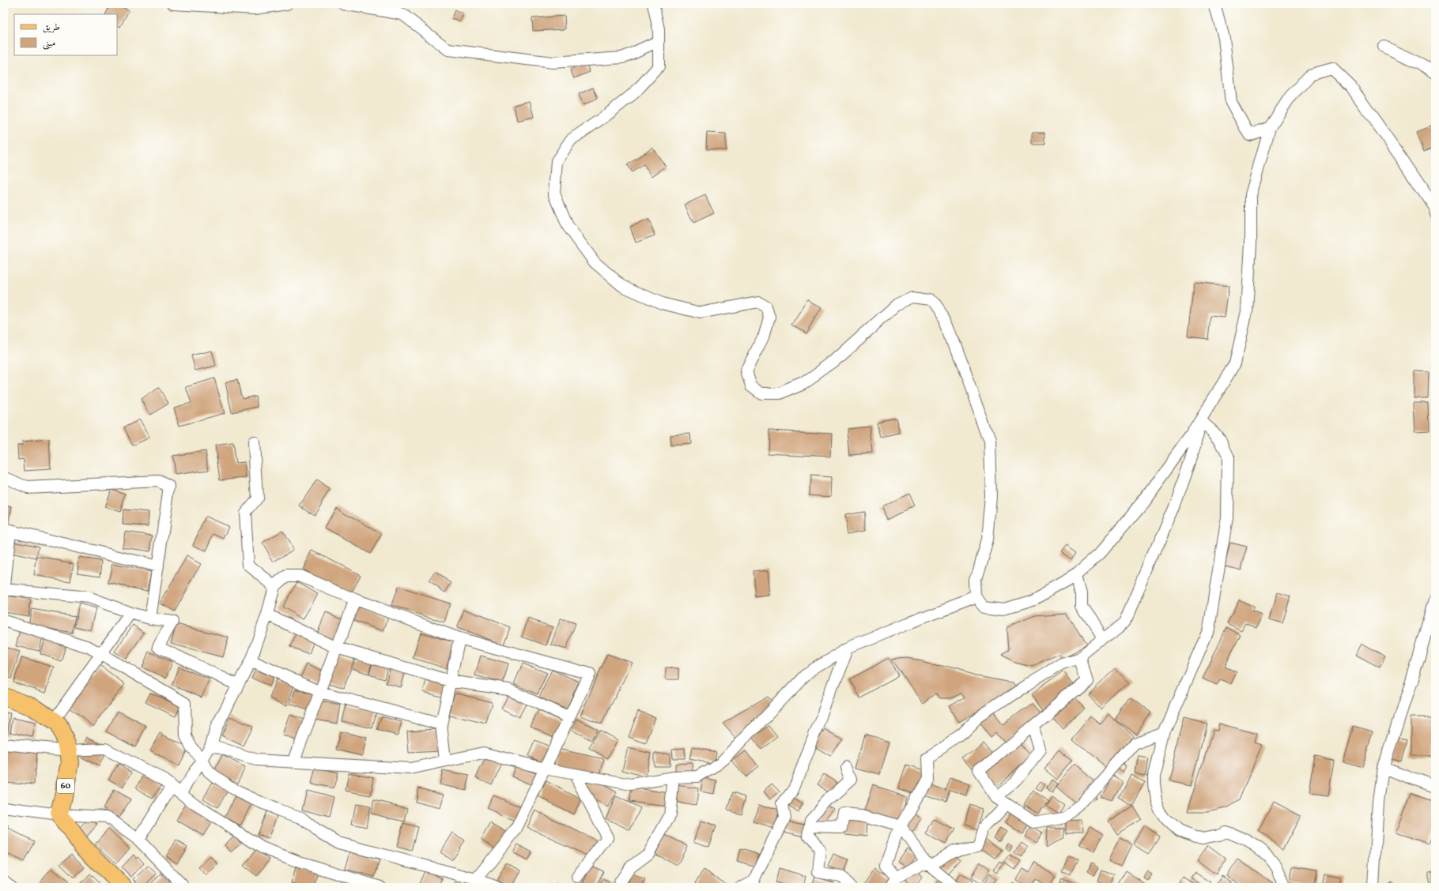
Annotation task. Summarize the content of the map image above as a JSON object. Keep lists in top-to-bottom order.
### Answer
{
  "streets": {
    "main road": ["60"]
  },
  "legend": ["طريق", "مبنى"]
}
